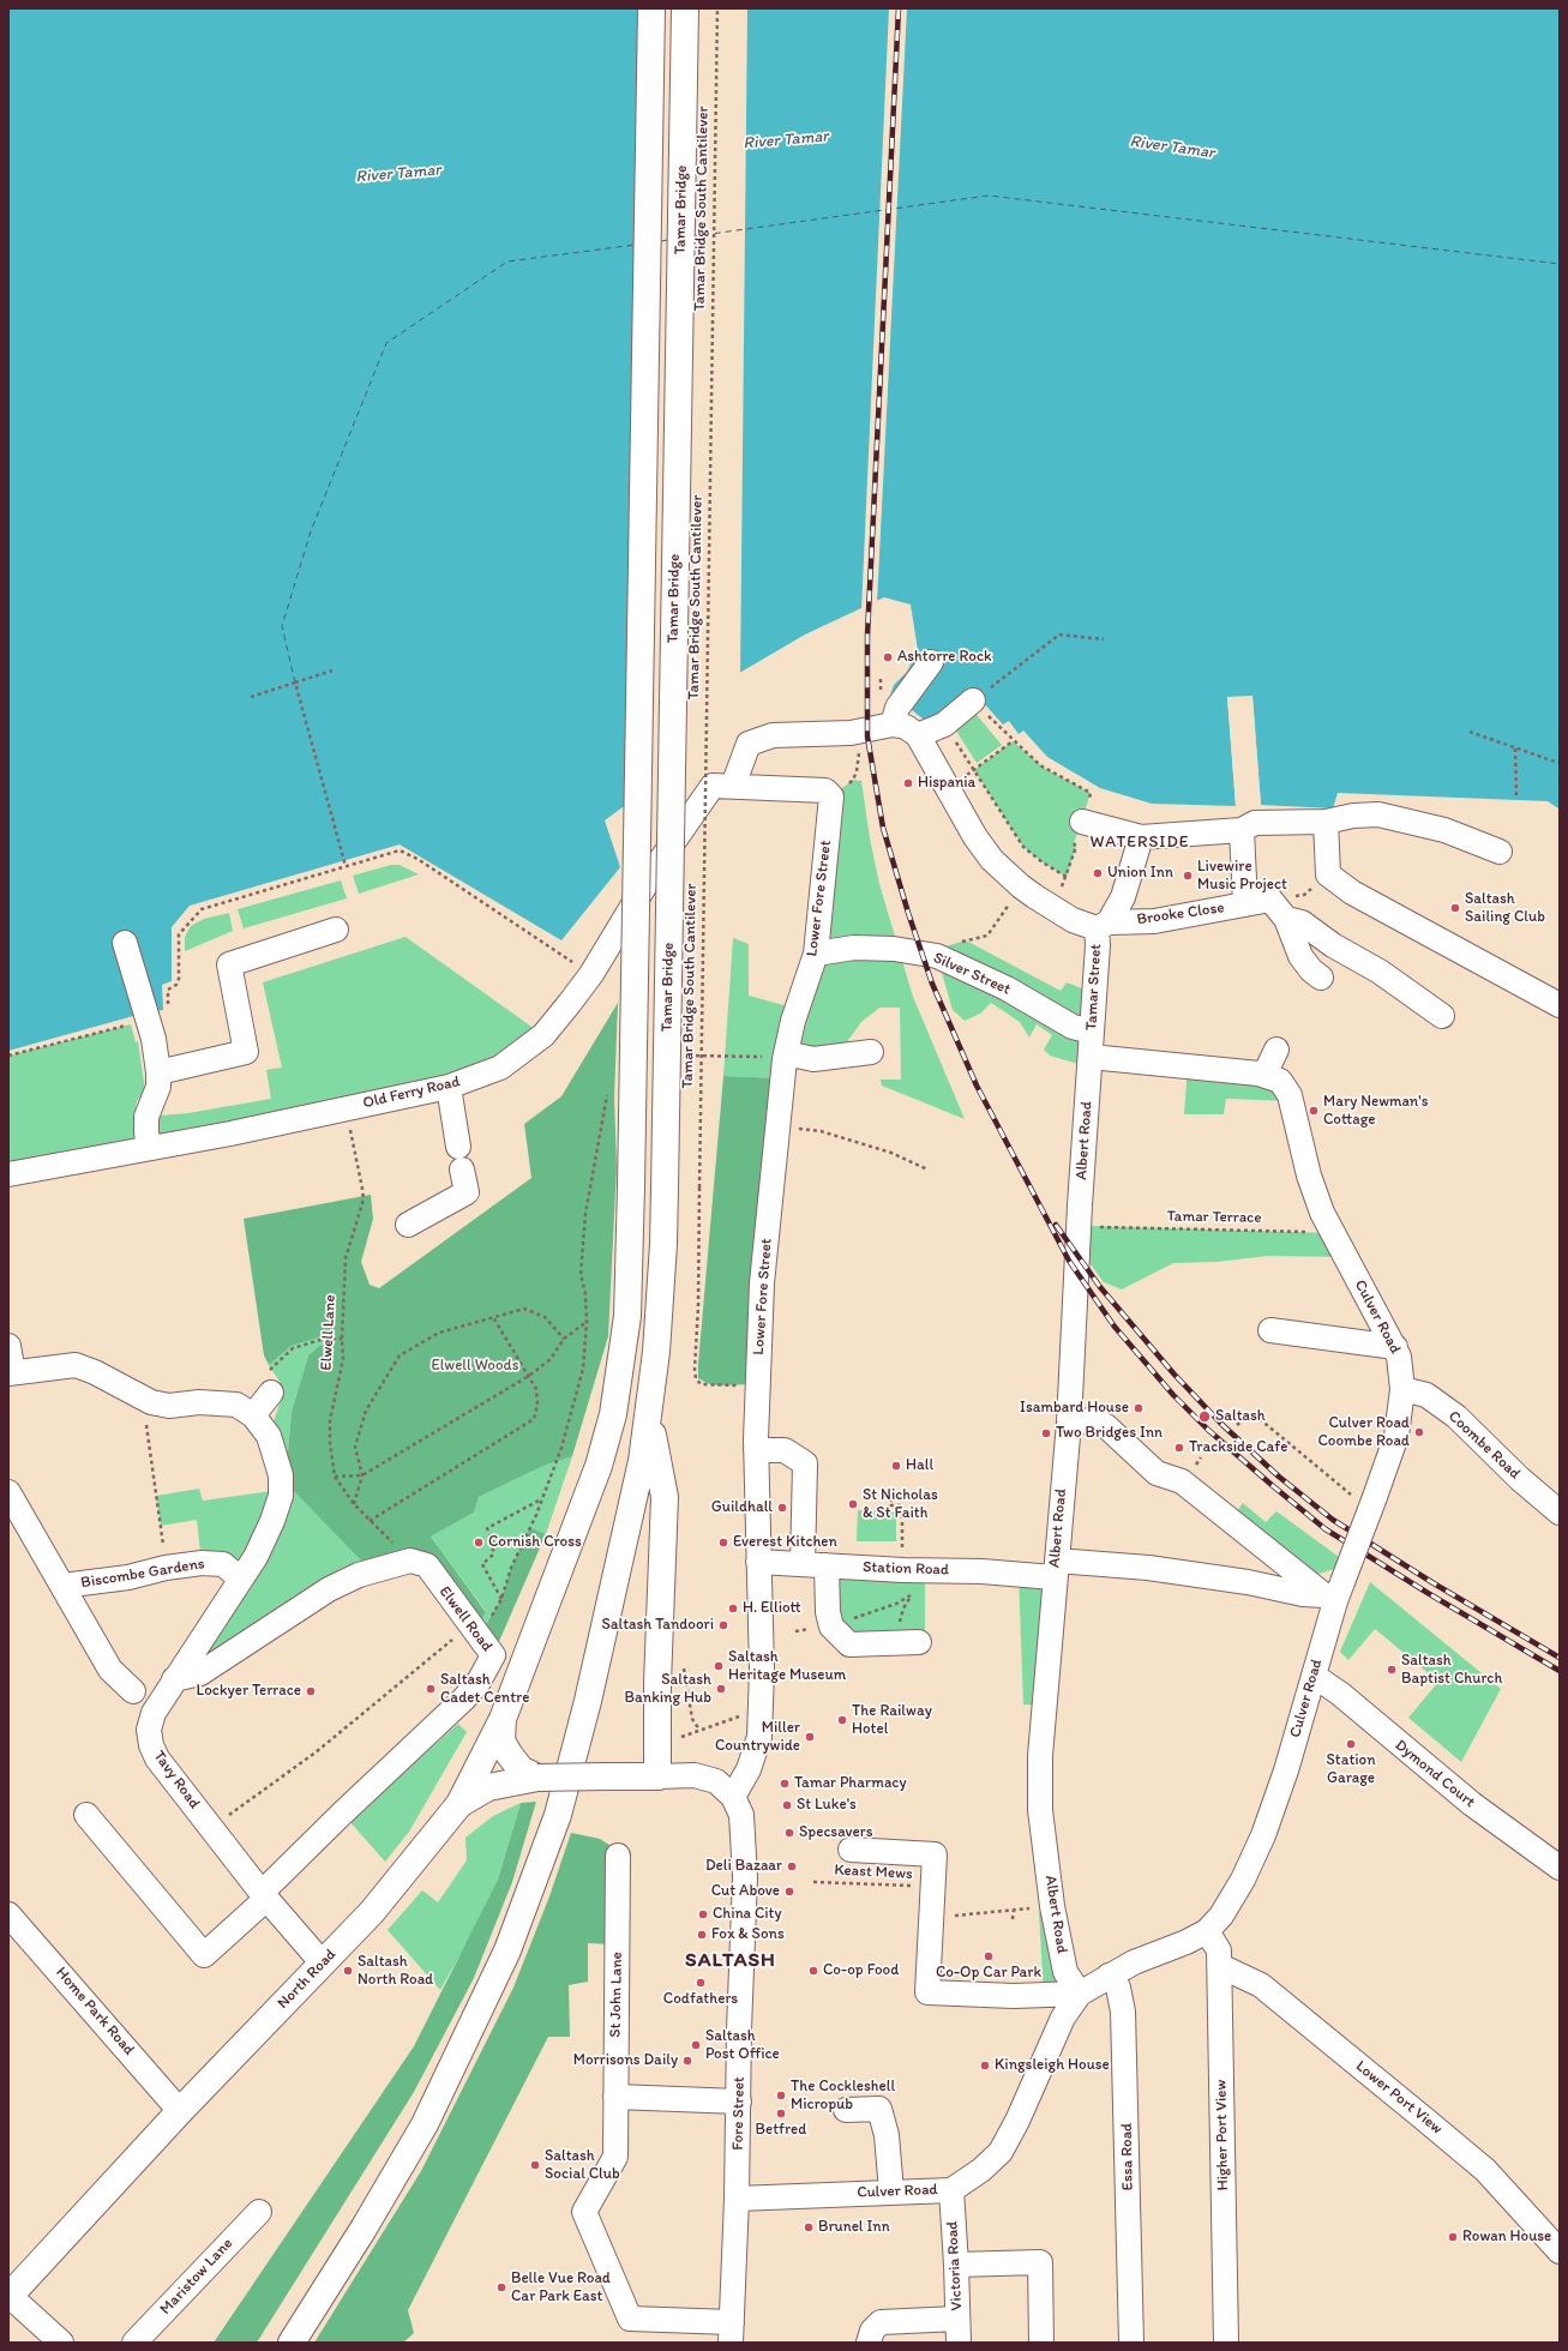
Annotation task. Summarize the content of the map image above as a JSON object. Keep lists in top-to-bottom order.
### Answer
{
  "streets": {
    "main road": ["Tamar Bridge", "North Road"],
    "street": [
      "Lower Fore Street",
      "Brooke Close",
      "Silver Street",
      "Tamar Street",
      "Old Ferry Road",
      "Albert Road",
      "Culver Road",
      "Coombe Road",
      "Station Road",
      "Biscombe Gardens",
      "Elwell Road",
      "Dymond Court",
      "Tavy Road",
      "St John Lane",
      "Home Park Road",
      "Lower Port View",
      "Fore Street",
      "Higher Port View",
      "Essa Road",
      "Victoria Road",
      "Maristow Lane"
    ],
    "path": [
      "Tamar Bridge South Cantilever",
      "Tamar Terrace",
      "Elwell Lane",
      "Keast Mews"
    ]
  },
  "crossings": [
    ["Tamar Bridge South Cantilever", "Lower Fore Street"],
    ["Lower Fore Street", "Silver Street"],
    ["Lower Fore Street", "Old Ferry Road"],
    ["Lower Fore Street", "Station Road"],
    ["Lower Fore Street", "Fore Street"],
    ["Brooke Close", "Tamar Street"],
    ["Silver Street", "Tamar Street"],
    ["Tamar Street", "Albert Road"],
    ["Tamar Street", "Culver Road"],
    ["Old Ferry Road", "Elwell Lane"],
    ["Albert Road", "Culver Road"],
    ["Albert Road", "Station Road"],
    ["Tamar Terrace", "Culver Road"],
    ["Culver Road", "Coombe Road"],
    ["Culver Road", "Station Road"],
    ["Culver Road", "Dymond Court"],
    ["Culver Road", "Fore Street"],
    ["Culver Road", "Higher Port View"],
    ["Culver Road", "Essa Road"],
    ["Culver Road", "Victoria Road"],
    ["Biscombe Gardens", "Tavy Road"],
    ["Elwell Road", "Tavy Road"],
    ["Tavy Road", "North Road"],
    ["North Road", "Home Park Road"],
    ["North Road", "Fore Street"],
    ["St John Lane", "Fore Street"],
    ["Lower Port View", "Higher Port View"]
  ],
  "districts": ["WATERSIDE", "SALTASH"],
  "water": ["River Tamar"],
  "parks": ["Elwell Woods"],
  "places": [
    "Ashtorre Rock",
    "Hispania",
    "Union Inn",
    "Livewire Music Project",
    "Saltash Sailing Club",
    "Mary Newman's Cottage",
    "Isambard House",
    "Saltash",
    "Culver Road Coombe Road",
    "Two Bridges Inn",
    "Trackside Cafe",
    "Hall",
    "St Nicholas & St Faith",
    "Guildhall",
    "Cornish Cross",
    "Everest Kitchen",
    "H. Elliott",
    "Saltash Tandoori",
    "Saltash Heritage Museum",
    "Saltash Baptist Church",
    "Saltash Cadet Centre",
    "Saltash Banking Hub",
    "Lockyer Terrace",
    "The Railway Hotel",
    "Miller Countrywide",
    "Station Garage",
    "Tamar Pharmacy",
    "St Luke's",
    "Specsavers",
    "Deli Bazaar",
    "Cut Above",
    "China City",
    "Fox & Sons",
    "Co-Op Car Park",
    "Saltash North Road",
    "Co-op Food",
    "Codfathers",
    "Saltash Post Office",
    "Morrisons Daily",
    "Kingsleigh House",
    "The Cockleshell Micropub",
    "Betfred",
    "Saltash Social Club",
    "Brunel Inn",
    "Rowan House",
    "Belle Vue Road Car Park East"
  ]
}
